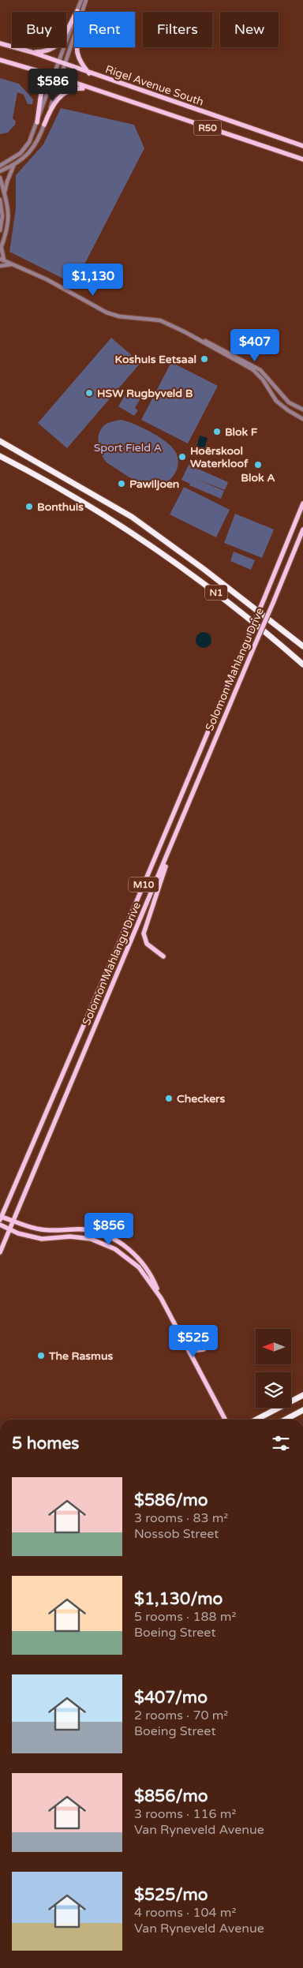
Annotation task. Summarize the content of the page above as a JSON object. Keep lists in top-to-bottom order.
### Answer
{
  "streets": {
    "highway": ["N1"],
    "main road": [
      "Rigel Avenue South",
      "R50",
      "Solomon Mahlangu Drive",
      "M10"
    ]
  },
  "parks": ["Sport Field A"],
  "places": [
    "Koshuis Eetsaal",
    "HSW Rugbyveld B",
    "Blok F",
    "Hoërskool Waterkloof",
    "Blok A",
    "Pawiljoen",
    "Bonthuis",
    "Checkers",
    "The Rasmus"
  ],
  "north": "left",
  "page": {
    "chip": [
      "Buy",
      "Rent",
      "Filters",
      "New"
    ],
    "price": [
      "$586",
      "$1,130",
      "$407",
      "$856",
      "$525"
    ],
    "heading": "5 homes",
    "list": [
      {
        "name": "$586/mo",
        "note": "3 rooms · 83 m² · Nossob Street"
      },
      {
        "name": "$1,130/mo",
        "note": "5 rooms · 188 m² · Boeing Street"
      },
      {
        "name": "$407/mo",
        "note": "2 rooms · 70 m² · Boeing Street"
      },
      {
        "name": "$856/mo",
        "note": "3 rooms · 116 m² · Van Ryneveld Avenue"
      },
      {
        "name": "$525/mo",
        "note": "4 rooms · 104 m² · Van Ryneveld Avenue"
      }
    ]
  }
}
